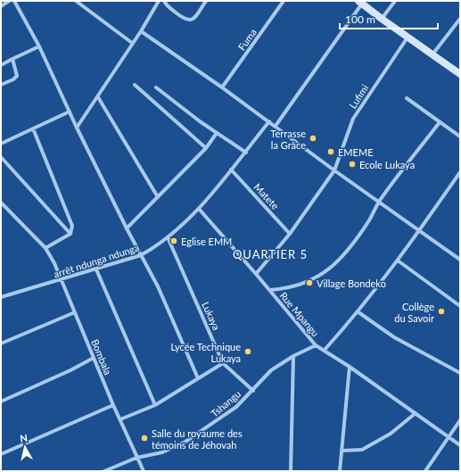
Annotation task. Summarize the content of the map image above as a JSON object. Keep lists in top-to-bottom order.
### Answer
{
  "streets": {
    "street": [
      "Fuma",
      "Lufimi",
      "Matete",
      "arrêt ndunga ndunga",
      "Rue Mpangu",
      "Lukaya",
      "Bombala",
      "Tshangu"
    ]
  },
  "crossings": [
    ["Lufimi", "Matete"],
    ["Lufimi", "Rue Mpangu"],
    ["Matete", "arrêt ndunga ndunga"],
    ["arrêt ndunga ndunga", "Rue Mpangu"],
    ["arrêt ndunga ndunga", "Lukaya"],
    ["arrêt ndunga ndunga", "Bombala"],
    ["Rue Mpangu", "Tshangu"],
    ["Lukaya", "Tshangu"],
    ["Bombala", "Tshangu"]
  ],
  "districts": ["QUARTIER 5"],
  "places": [
    "Terrasse la Grâce",
    "EMEME",
    "Ecole Lukaya",
    "Eglise EMM",
    "Village Bondeko",
    "Collège du Savoir",
    "Lycée Technique Lukaya",
    "Salle du royaume des témoins de Jéhovah"
  ],
  "scale_bar": "100 m",
  "north": "top"
}
